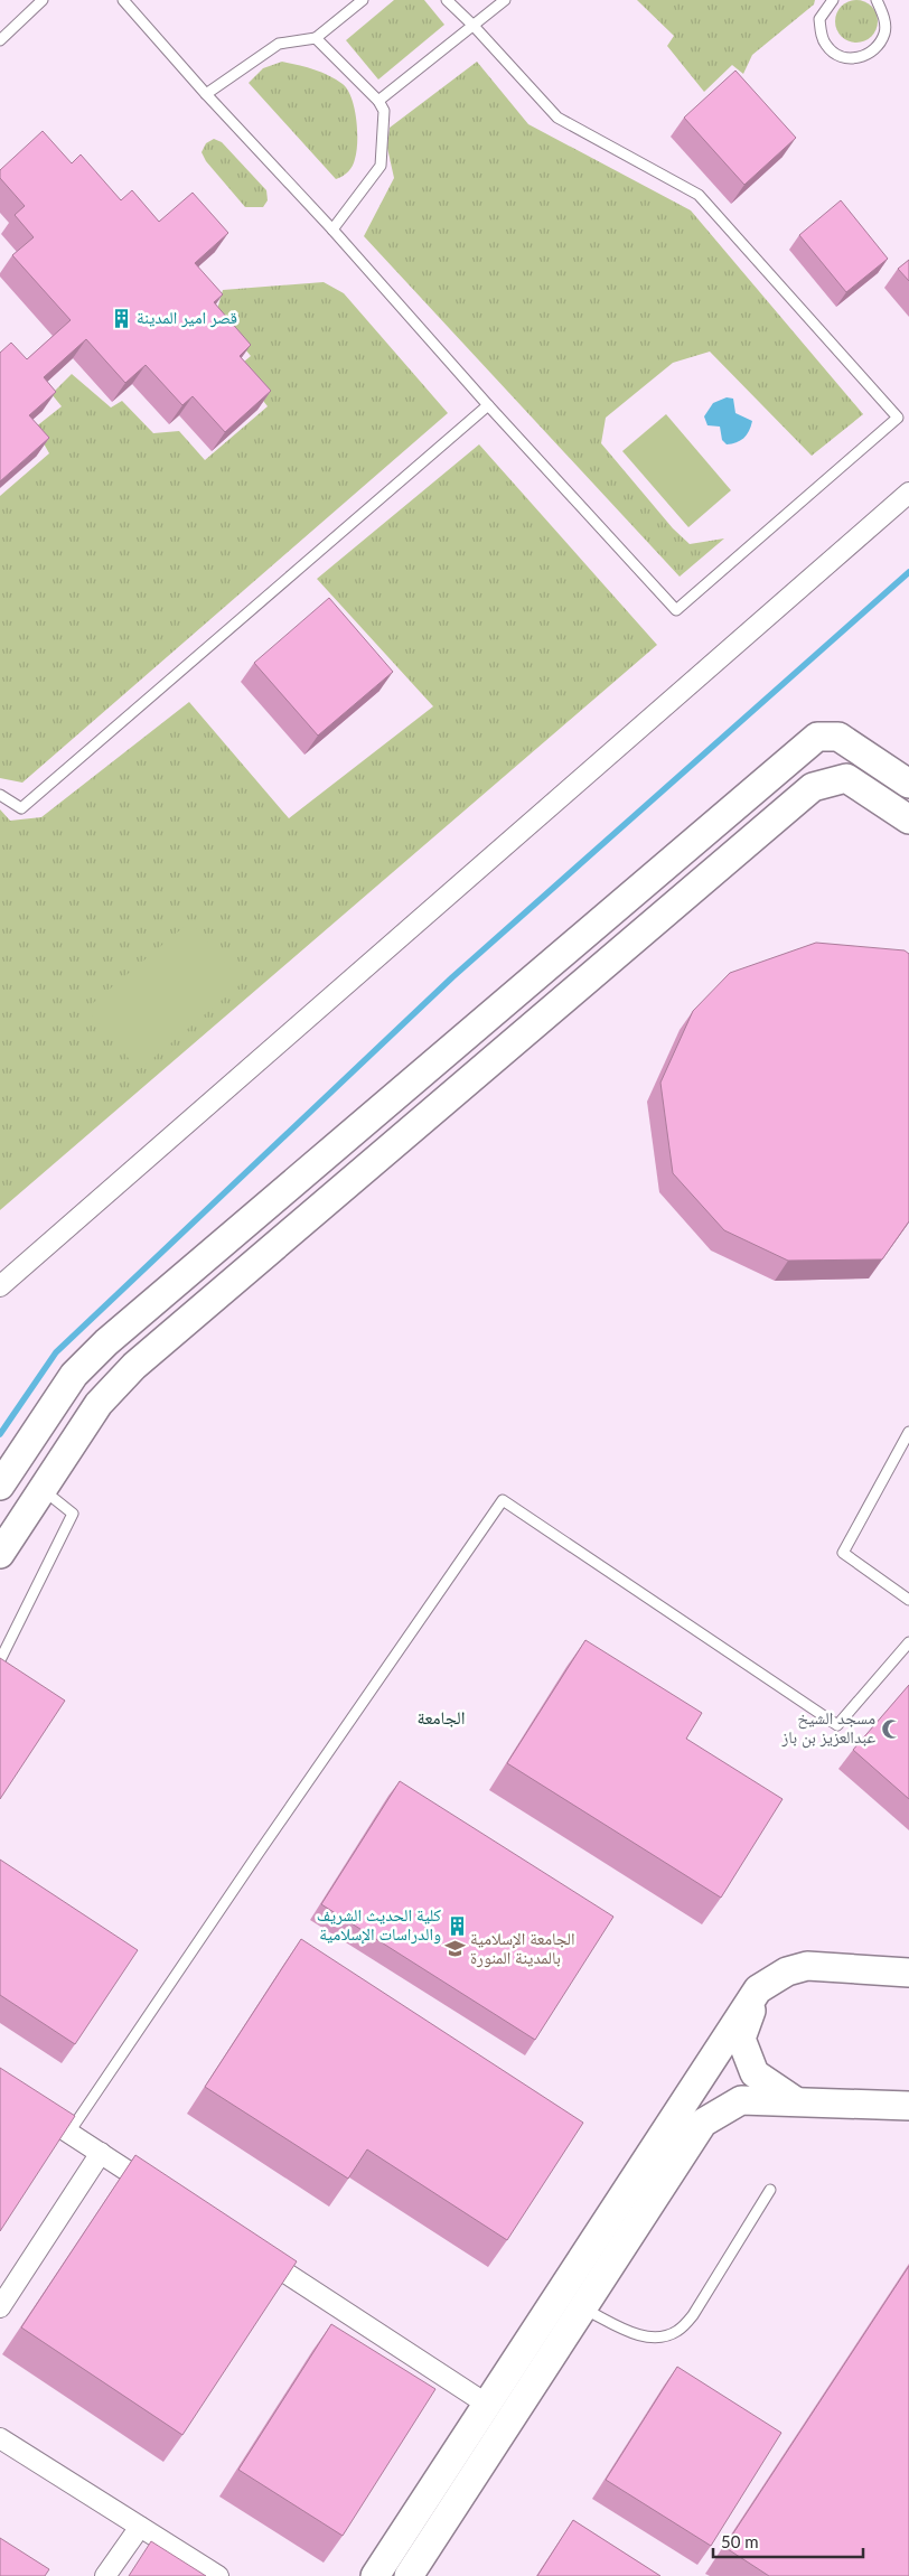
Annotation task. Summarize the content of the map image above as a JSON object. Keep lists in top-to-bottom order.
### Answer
{
  "districts": ["الجامعة"],
  "places": {
    "building": ["قصر امير المدينة", "كلية الحديث الشريف والدراسات الإسلامية"],
    "mosque": ["مسجد الشيخ عبدالعزيز بن باز"],
    "school or university": ["الجامعة الإسلامية بالمدينة المنورة"]
  },
  "scale_bar": "50 m"
}
